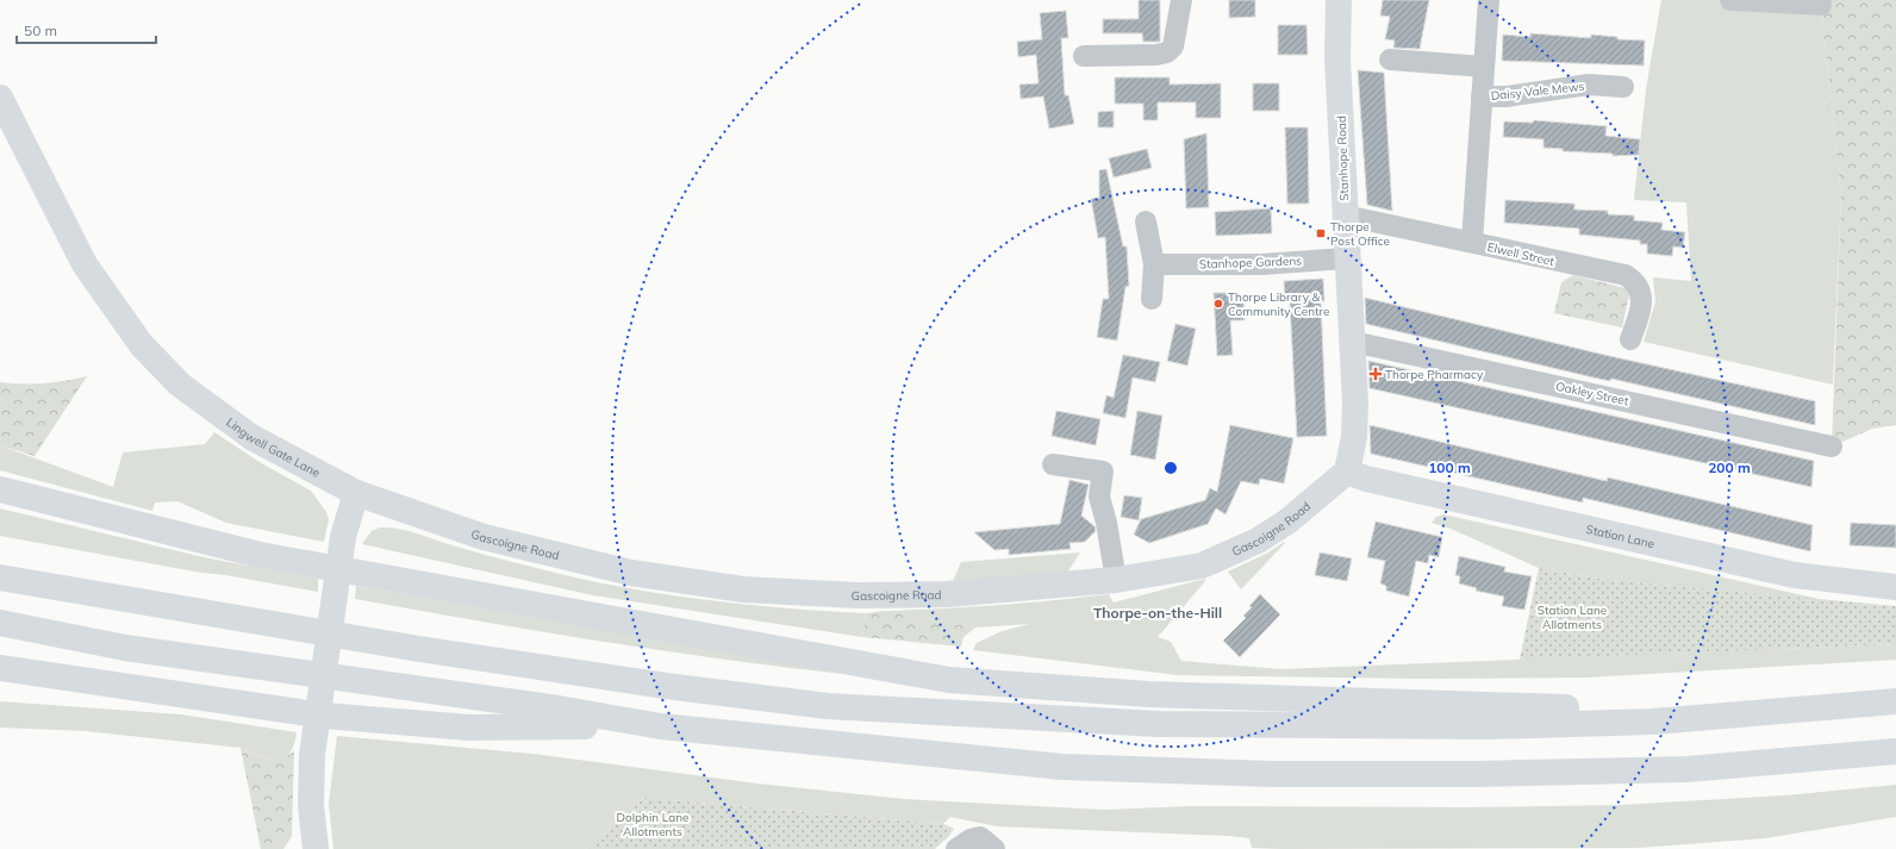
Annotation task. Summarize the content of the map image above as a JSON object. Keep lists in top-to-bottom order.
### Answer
{
  "streets": {
    "main road": [
      "Stanhope Road",
      "Lingwell Gate Lane",
      "Gascoigne Road",
      "Station Lane"
    ],
    "street": [
      "Daisy Vale Mews",
      "Elwell Street",
      "Stanhope Gardens",
      "Oakley Street"
    ]
  },
  "crossings": [
    ["Stanhope Road", "Elwell Street"],
    ["Stanhope Road", "Stanhope Gardens"],
    ["Stanhope Road", "Oakley Street"],
    ["Stanhope Road", "Gascoigne Road"],
    ["Stanhope Road", "Station Lane"],
    ["Lingwell Gate Lane", "Gascoigne Road"],
    ["Gascoigne Road", "Station Lane"]
  ],
  "districts": ["Thorpe-on-the-Hill"],
  "parks": ["Station Lane Allotments", "Dolphin Lane Allotments"],
  "places": {
    "transit": ["Thorpe Post Office"],
    "other": ["Thorpe Library & Community Centre"],
    "health": ["Thorpe Pharmacy"]
  },
  "scale_bar": "50 m",
  "rings": ["100 m", "200 m"]
}
